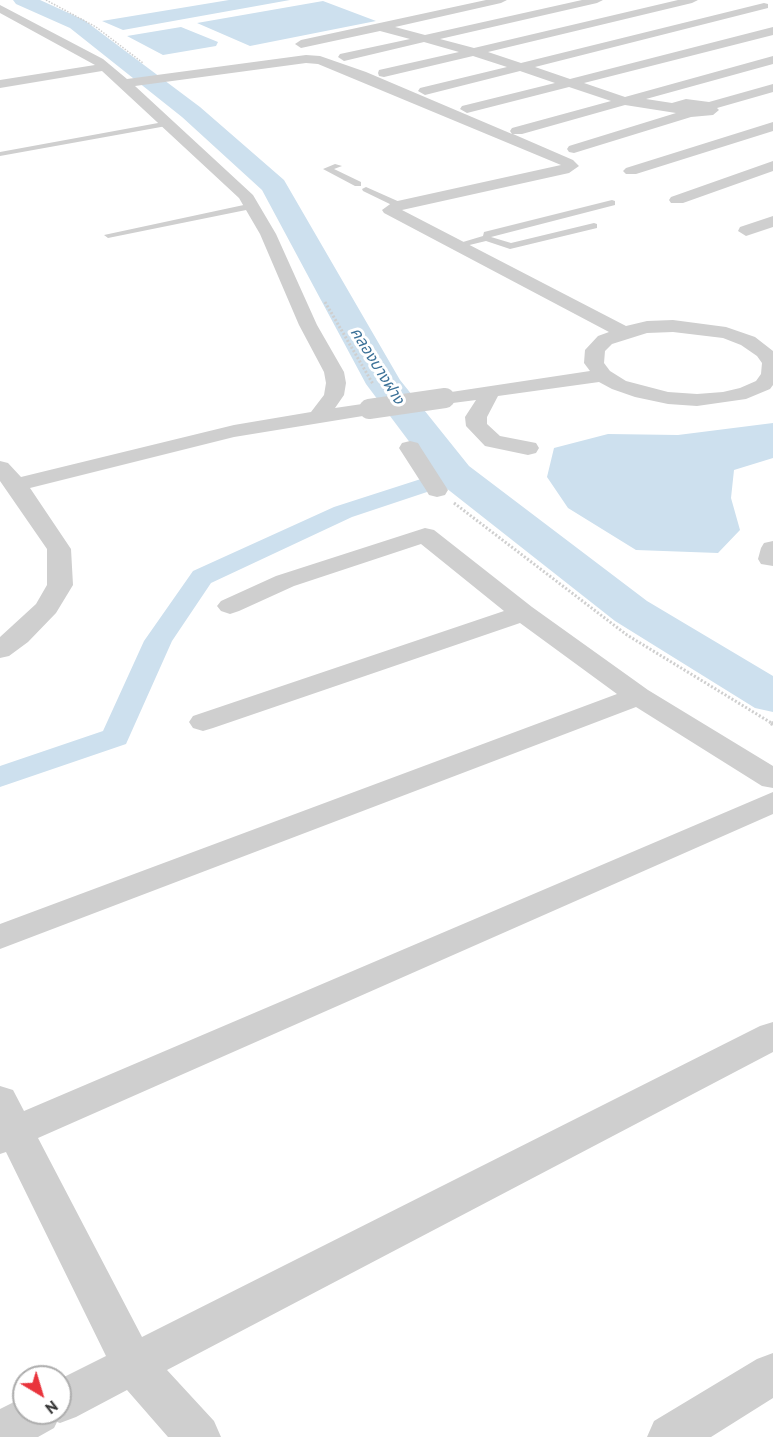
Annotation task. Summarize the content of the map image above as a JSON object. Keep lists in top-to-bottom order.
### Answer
{
  "water": ["คลองบางฝาง"],
  "north": "bottom right"
}
